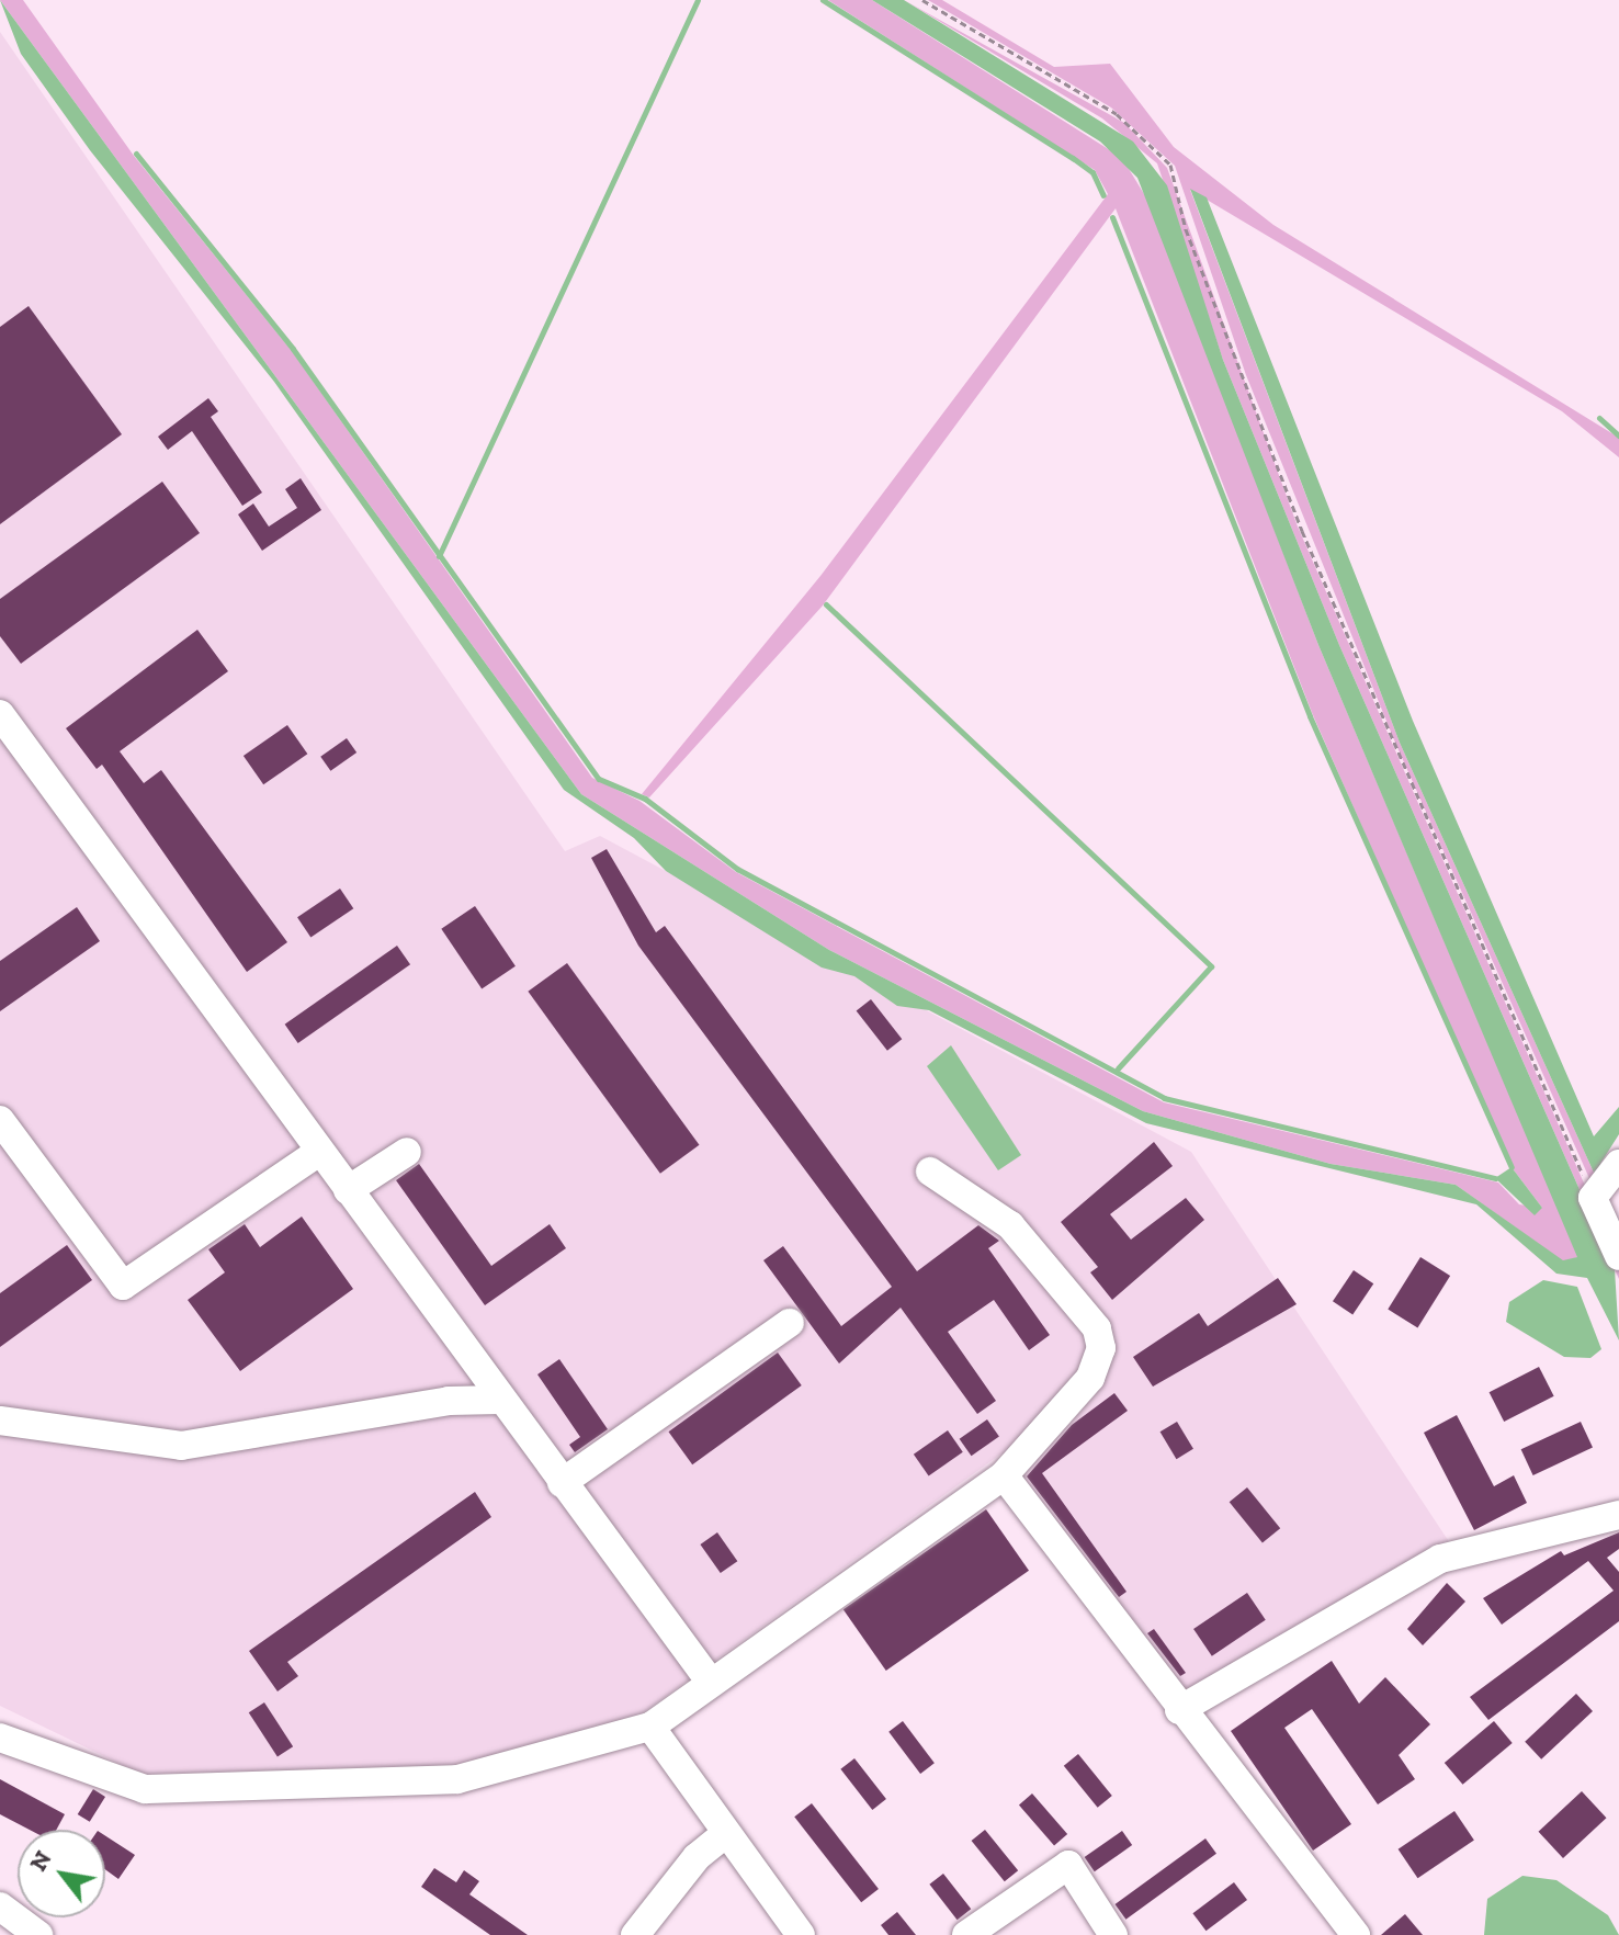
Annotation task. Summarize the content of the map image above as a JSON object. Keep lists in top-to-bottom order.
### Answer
{
  "north": "top left"
}
